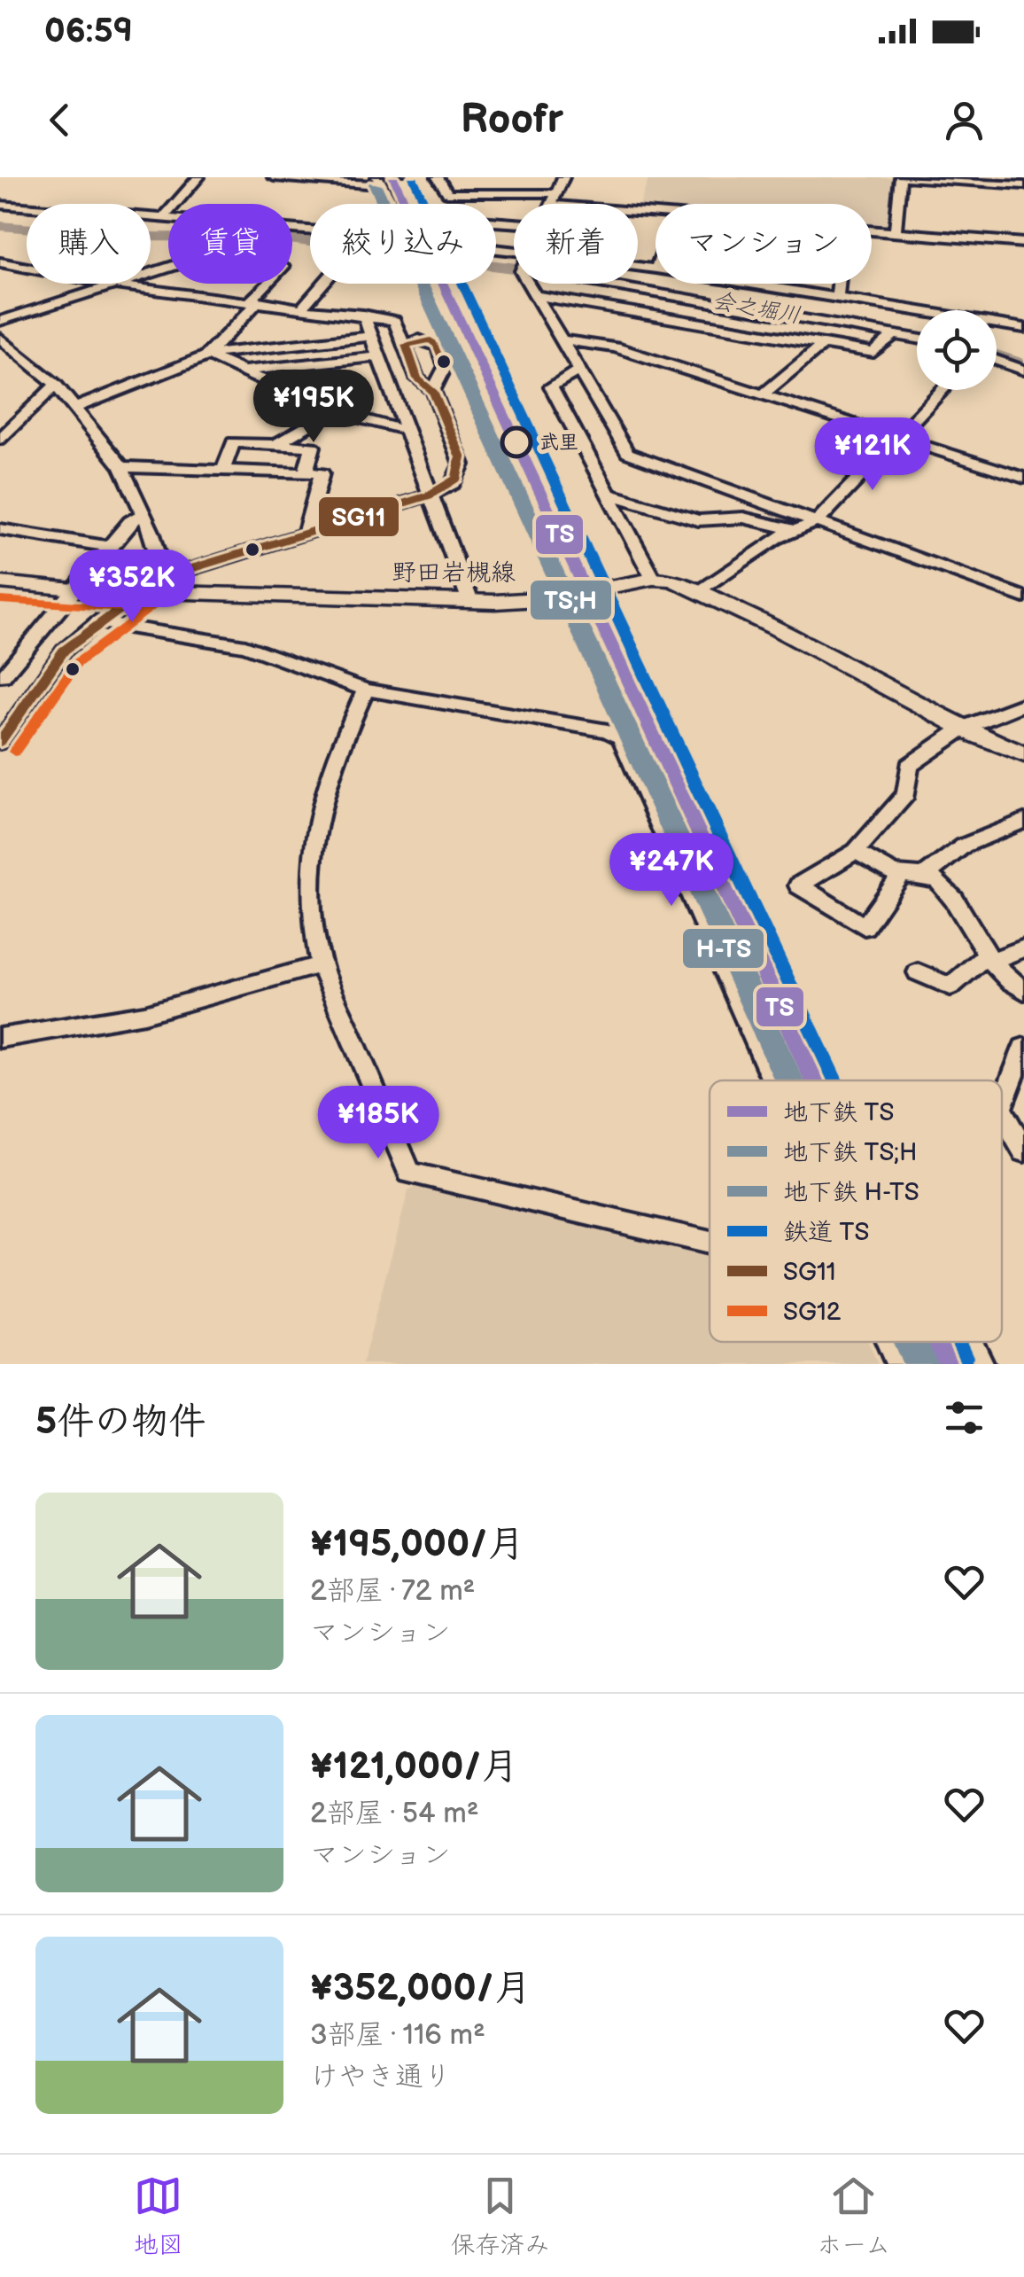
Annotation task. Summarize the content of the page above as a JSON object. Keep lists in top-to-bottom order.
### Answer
{
  "streets": {
    "main road": ["野田岩槻線"]
  },
  "water": ["会之堀川"],
  "places": ["武里"],
  "lines": [
    "metro line TS",
    "rail line TS",
    "metro line H-TS",
    "metro line TS;H",
    "transit line SG11",
    "transit line SG12"
  ],
  "legend": [
    "地下鉄 TS",
    "地下鉄 TS;H",
    "地下鉄 H-TS",
    "鉄道 TS",
    "SG11",
    "SG12"
  ],
  "page": {
    "status": "06:59",
    "header": "Roofr",
    "chip": [
      "購入",
      "賃貸",
      "絞り込み",
      "新着",
      "マンション"
    ],
    "price": [
      "¥195K",
      "¥121K",
      "¥352K",
      "¥247K",
      "¥185K"
    ],
    "heading": "5件の物件",
    "list": [
      {
        "name": "¥195,000/月",
        "note": "2部屋 · 72 m² · マンション"
      },
      {
        "name": "¥121,000/月",
        "note": "2部屋 · 54 m² · マンション"
      },
      {
        "name": "¥352,000/月",
        "note": "3部屋 · 116 m² · けやき通り"
      }
    ],
    "tabs": ["地図", "保存済み", "ホーム"]
  }
}
